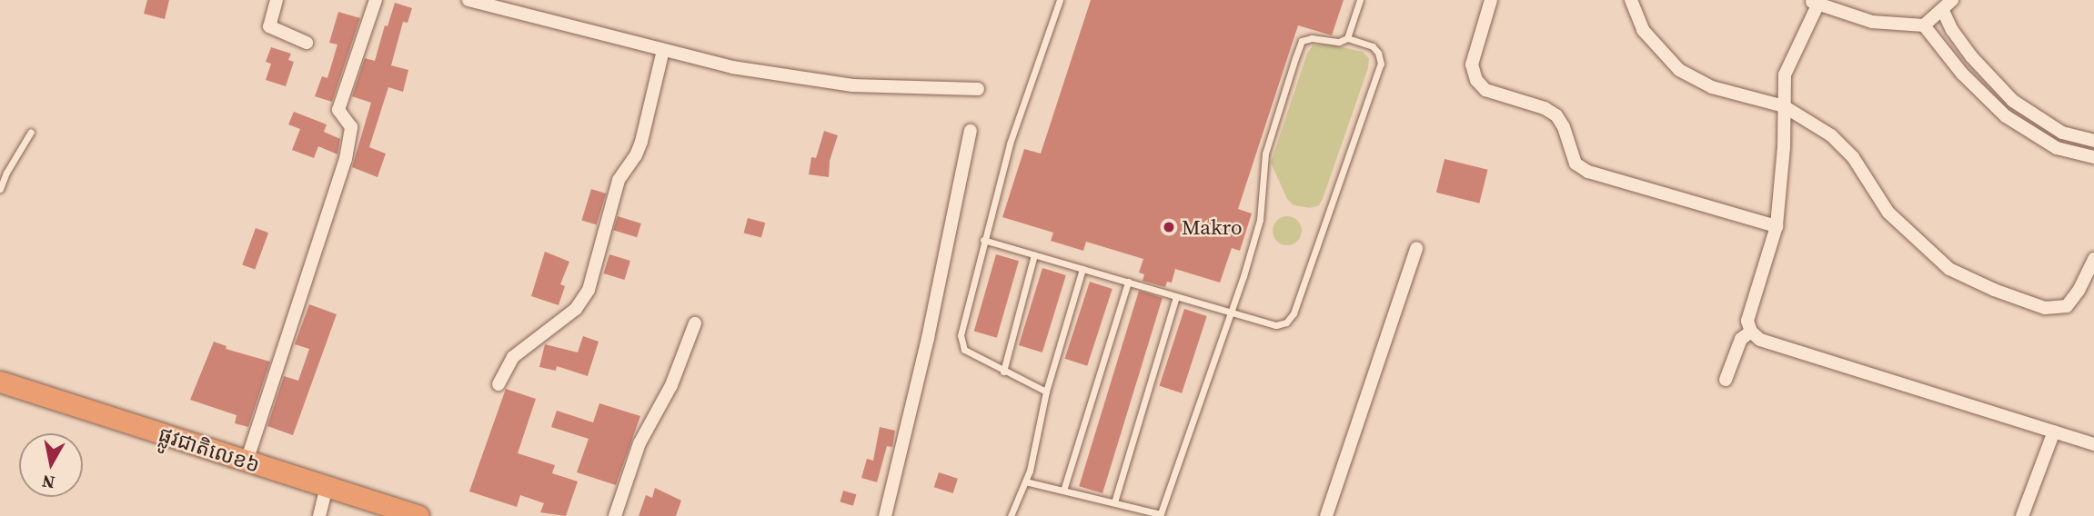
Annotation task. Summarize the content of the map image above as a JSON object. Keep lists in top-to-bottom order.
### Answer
{
  "streets": {
    "highway": ["ផ្លូវជាតិលេខ៦"]
  },
  "places": ["Makro"],
  "north": "bottom"
}
